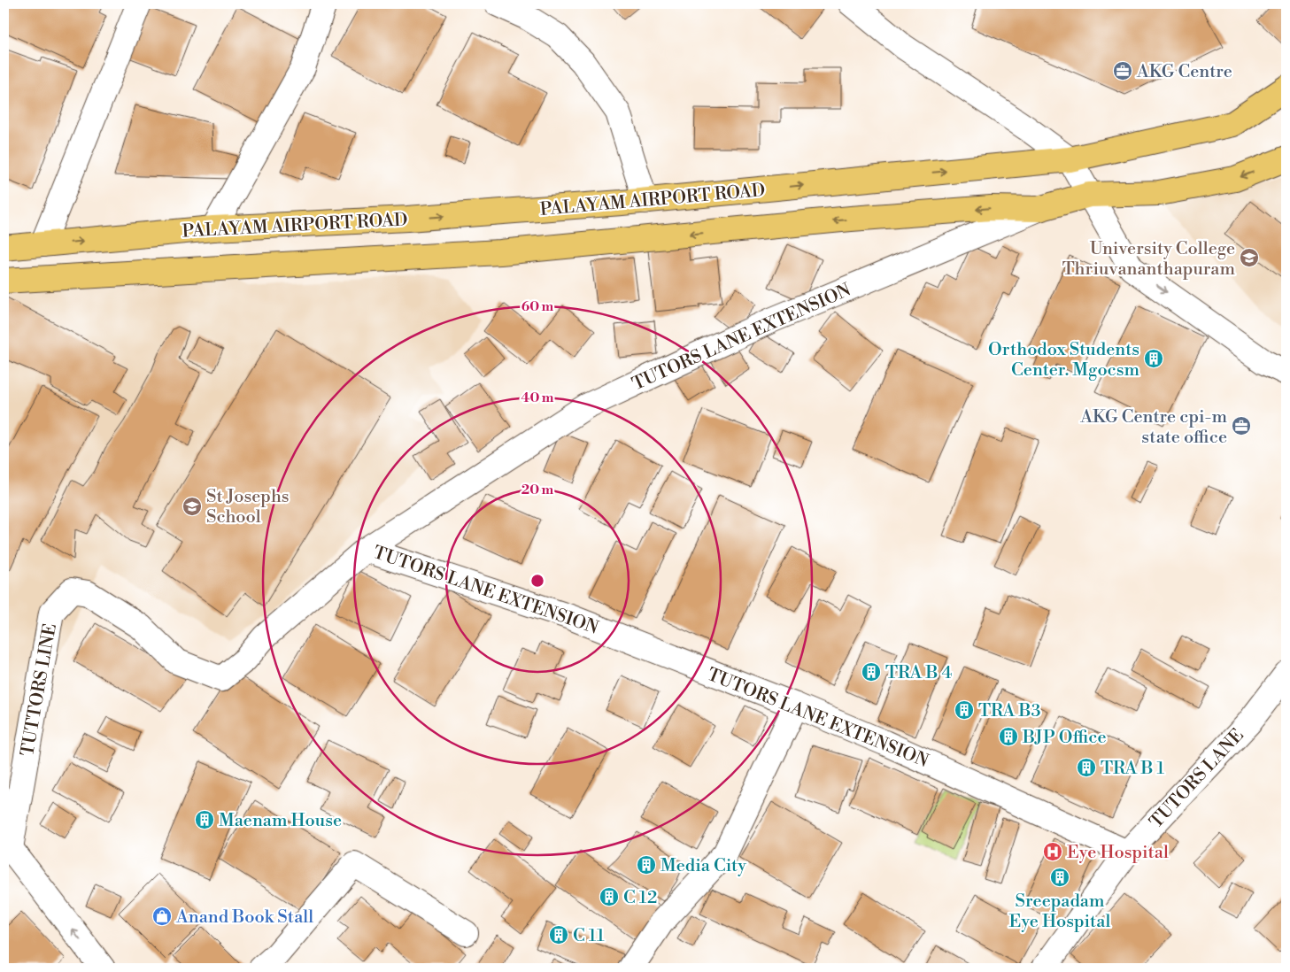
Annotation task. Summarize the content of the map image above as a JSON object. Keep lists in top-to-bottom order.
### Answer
{
  "streets": {
    "main road": ["PALAYAM AIRPORT ROAD"],
    "street": ["TUTORS LANE EXTENSION", "TUTTORS LINE", "TUTORS LANE"]
  },
  "crossings": [
    ["TUTORS LANE EXTENSION", "TUTTORS LINE"],
    ["TUTORS LANE EXTENSION", "TUTORS LANE"]
  ],
  "places": {
    "office": ["AKG Centre", "AKG Centre cpi-m state office"],
    "school or university": ["University College Thriuvananthapuram", "St Josephs School"],
    "building": [
      "Orthodox Students Center. Mgocsm",
      "TRA B 4",
      "TRA B3",
      "BJP Office",
      "TRA B 1",
      "Maenam House",
      "Media City",
      "Sreepadam Eye Hospital",
      "C 12",
      "C 11"
    ],
    "hospital": ["Eye Hospital"],
    "shop": ["Anand Book Stall"]
  },
  "rings": ["60 m", "40 m", "20 m"]
}
